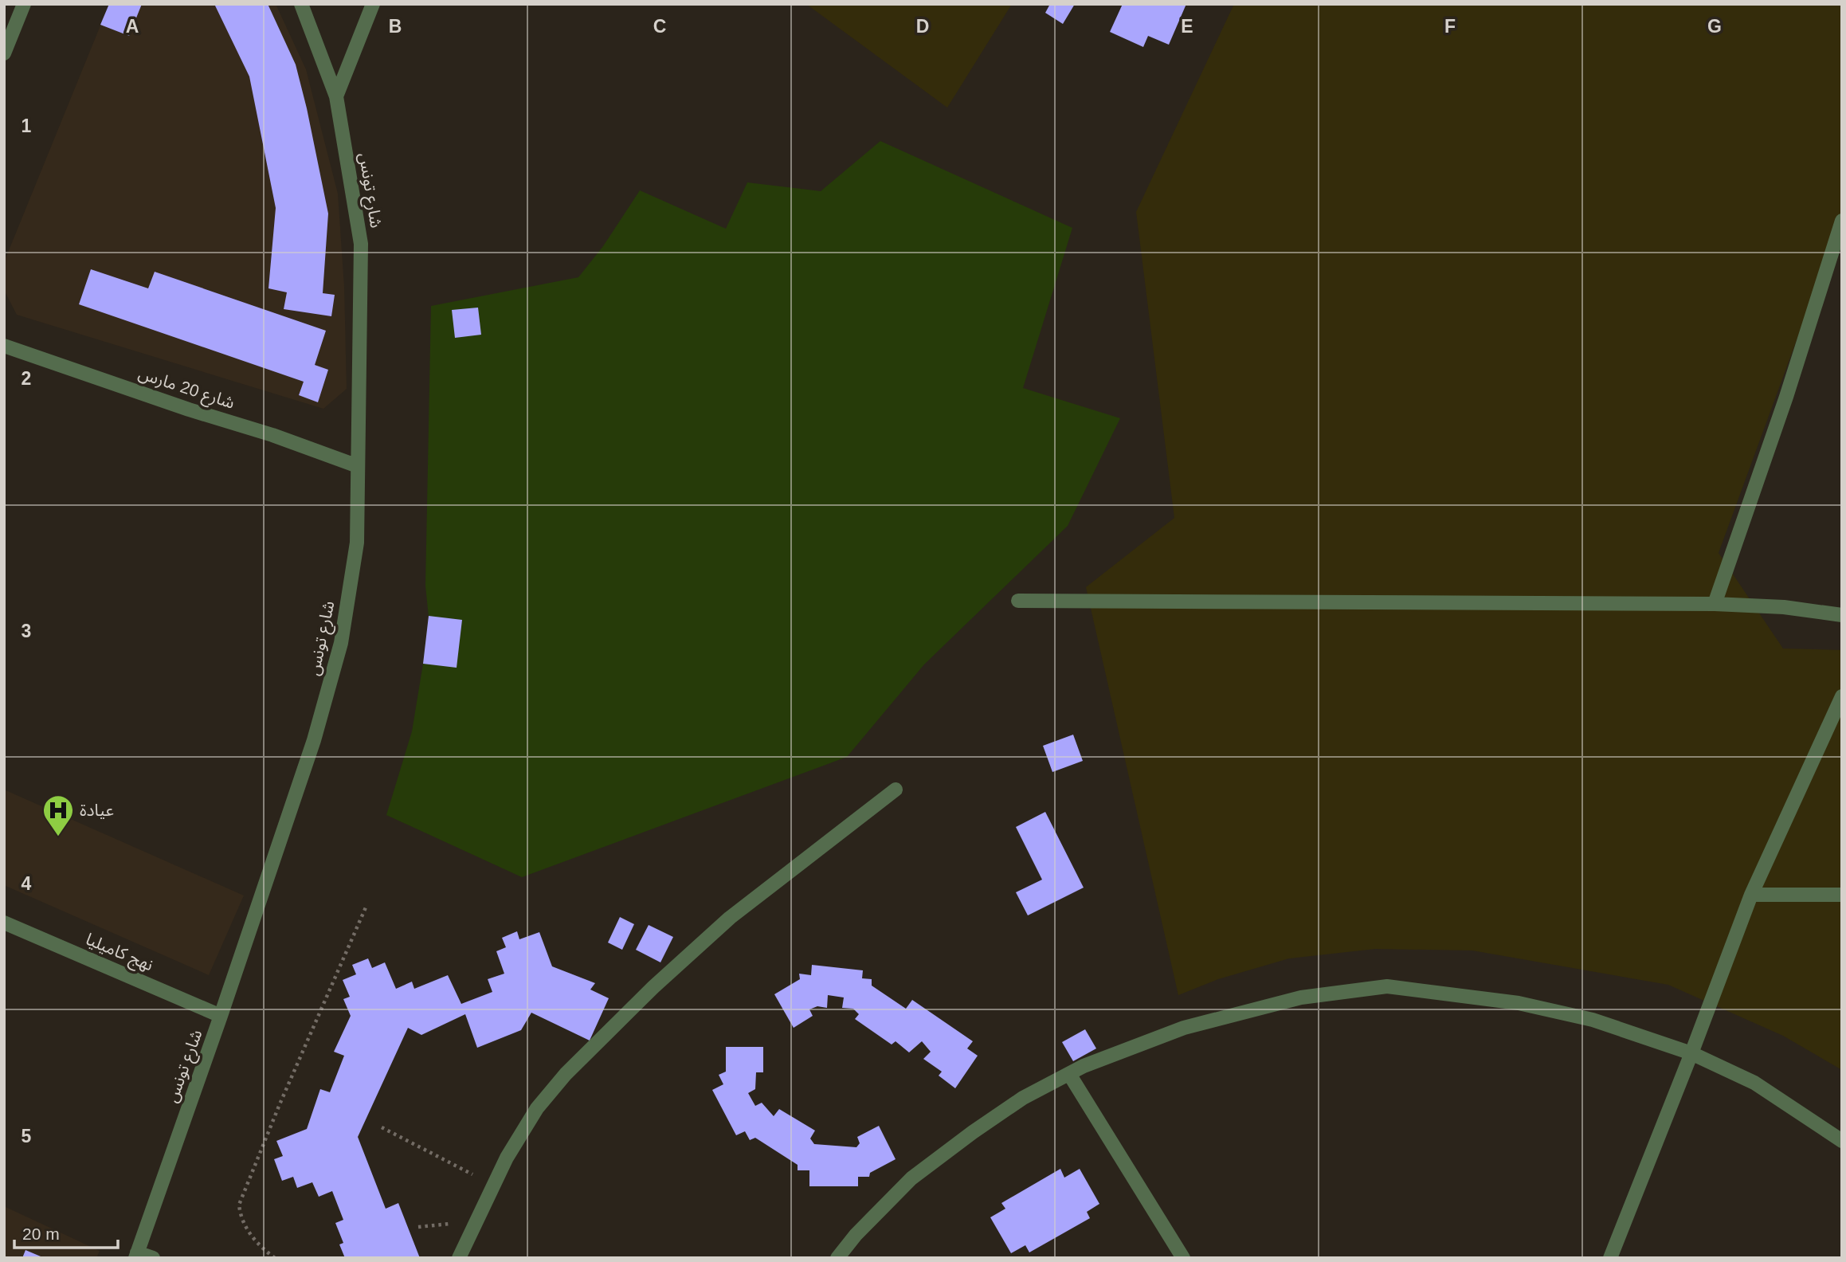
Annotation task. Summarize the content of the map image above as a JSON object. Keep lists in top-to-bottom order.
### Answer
{
  "streets": {
    "street": ["شارع تونس", "شارع 20 مارس", "نهج كاميليا"]
  },
  "crossings": [
    ["شارع تونس", "شارع 20 مارس"],
    ["شارع تونس", "نهج كاميليا"]
  ],
  "places": {
    "hospital": ["عيادة"]
  },
  "scale_bar": "20 m",
  "grid": {
    "columns": [
      "A",
      "B",
      "C",
      "D",
      "E",
      "F",
      "G"
    ],
    "rows": [
      "1",
      "2",
      "3",
      "4",
      "5"
    ]
  }
}
